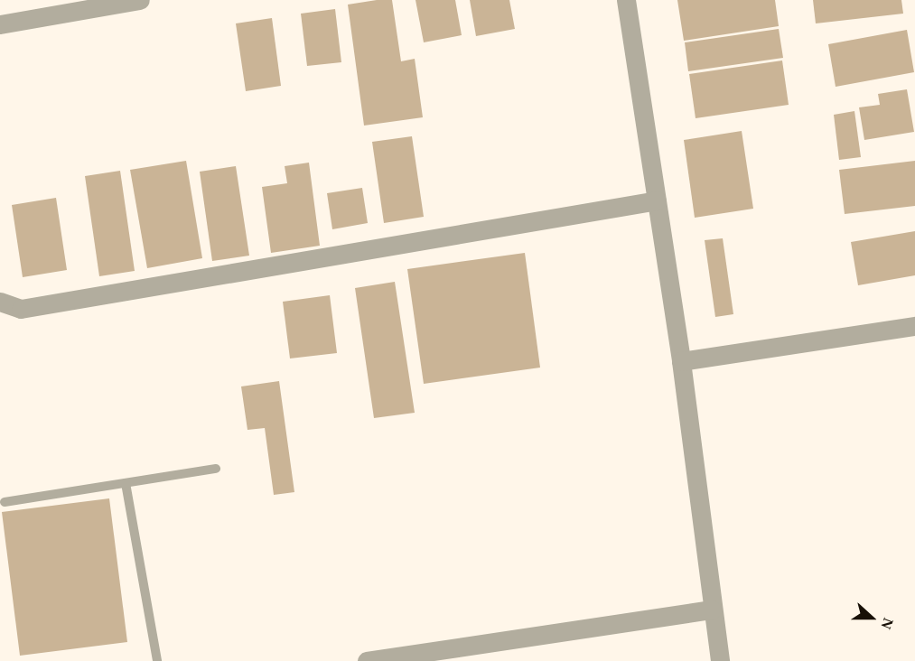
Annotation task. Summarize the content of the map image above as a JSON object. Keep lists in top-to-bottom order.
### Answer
{
  "north": "right"
}
